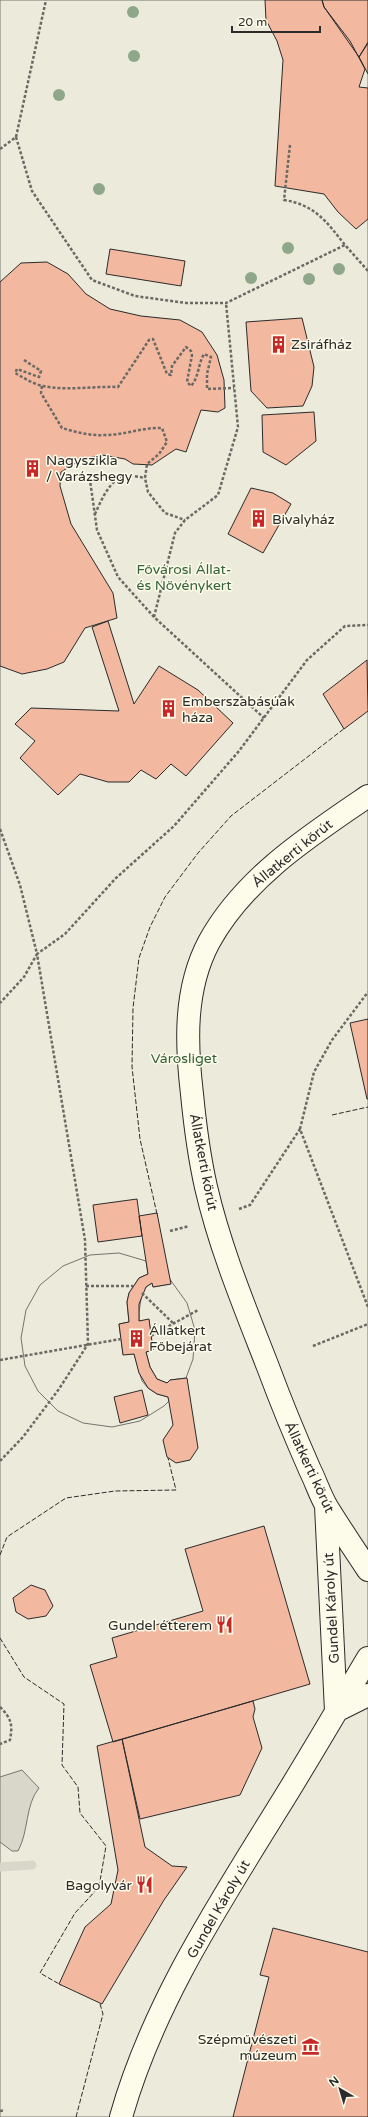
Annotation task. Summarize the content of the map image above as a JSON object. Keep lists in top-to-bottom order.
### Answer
{
  "streets": {
    "street": ["Állatkerti körút", "Gundel Károly út"]
  },
  "crossings": [
    ["Állatkerti körút", "Gundel Károly út"]
  ],
  "parks": ["Fővárosi Állat- és Növénykert", "Városliget"],
  "places": {
    "building": [
      "Zsiráfház",
      "Nagyszikla / Varázshegy",
      "Bivalyház",
      "Emberszabásúak háza",
      "Állatkert Főbejárat"
    ],
    "restaurant": ["Gundel étterem", "Bagolyvár"],
    "museum": ["Szépművészeti múzeum"]
  },
  "scale_bar": "20 m",
  "north": "top left"
}
